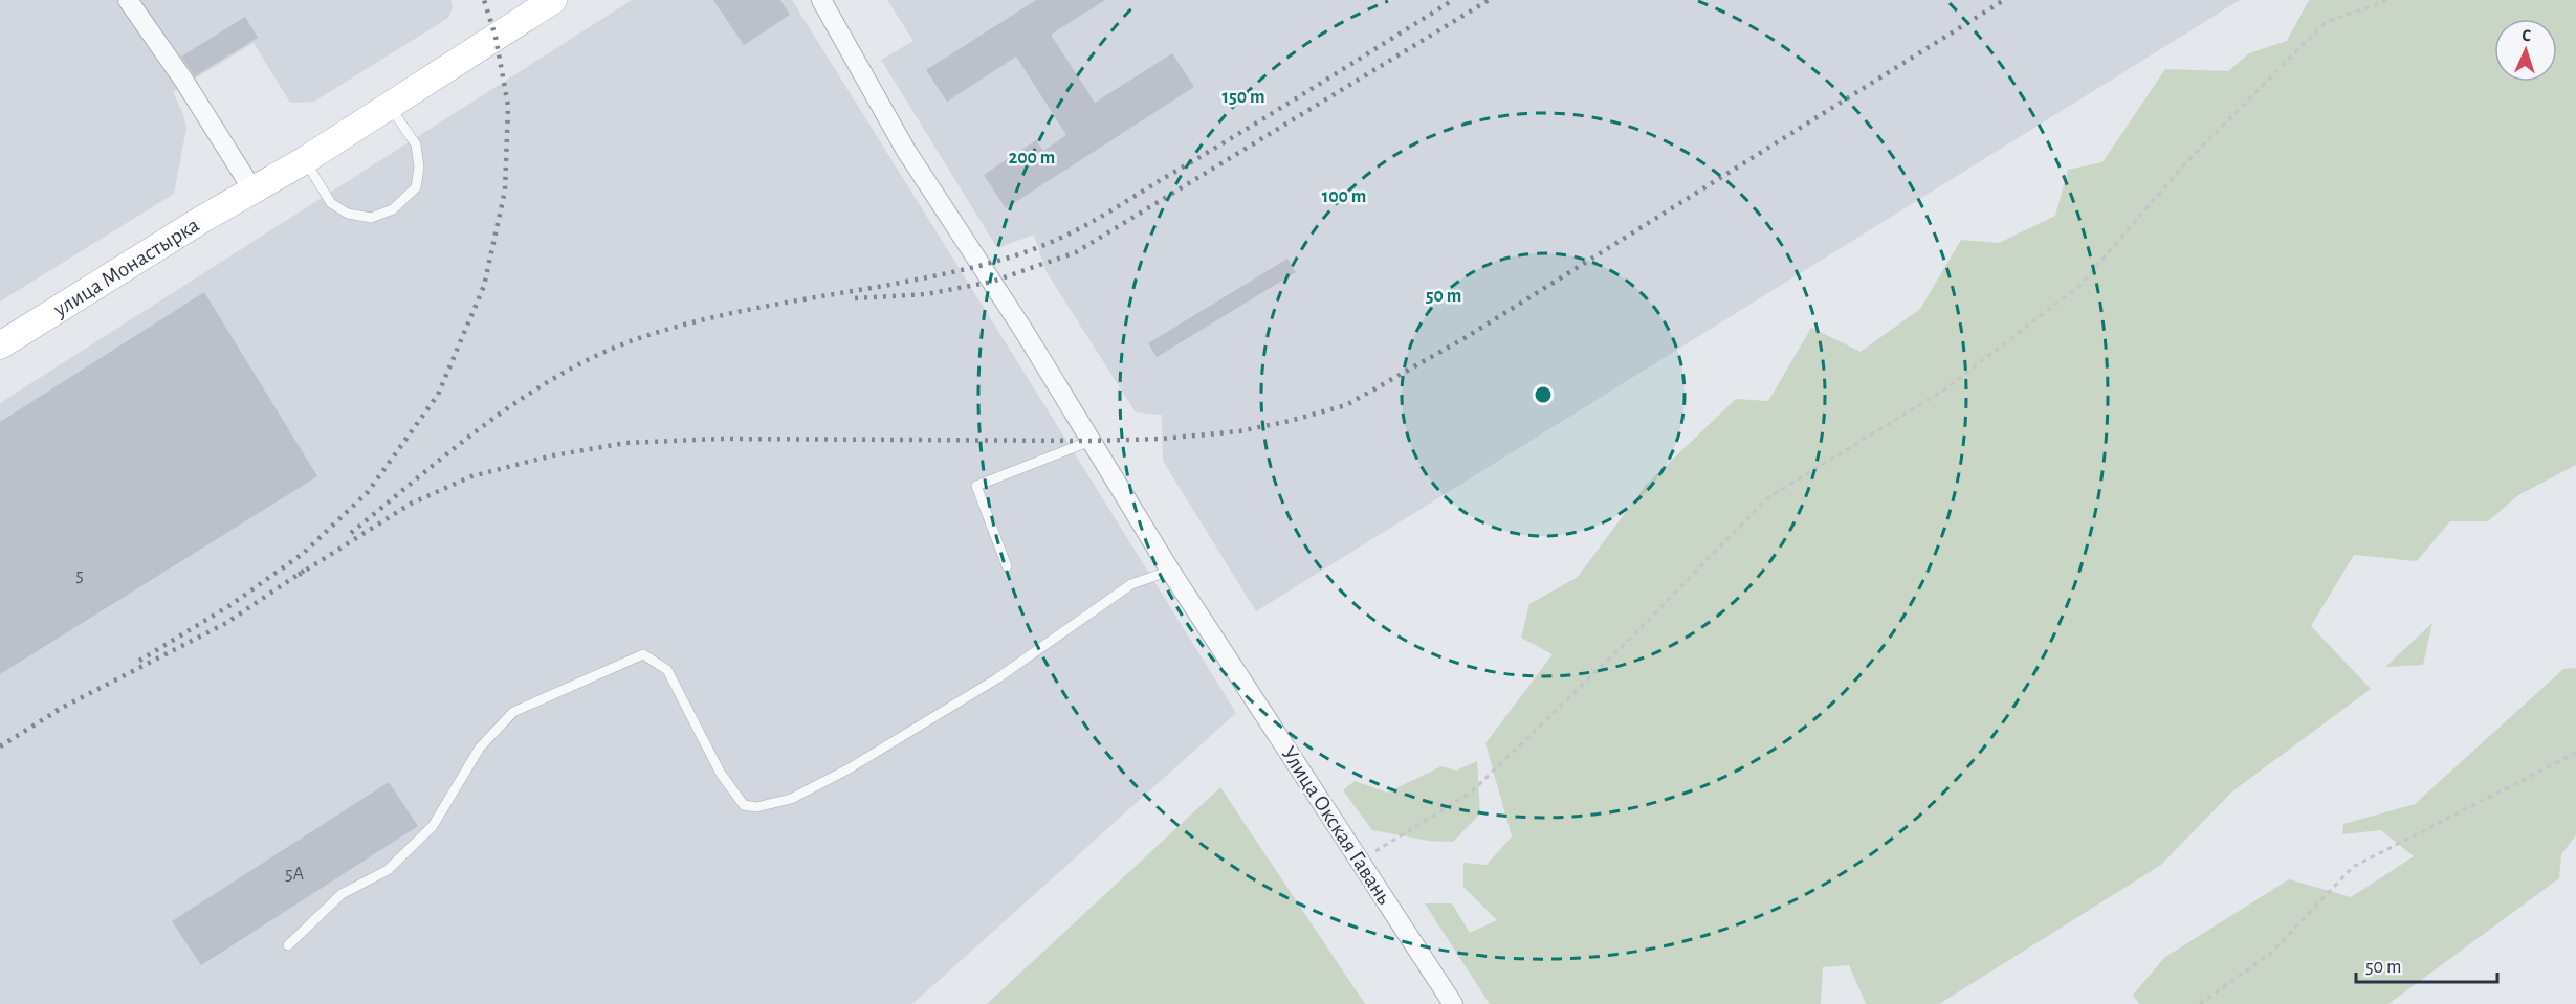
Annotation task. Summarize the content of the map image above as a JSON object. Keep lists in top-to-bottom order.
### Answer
{
  "streets": {
    "street": ["улица Монастырка", "Улица Окская Гавань"]
  },
  "house_numbers": ["5", "5А"],
  "scale_bar": "50 m",
  "north": "top",
  "rings": [
    "150 m",
    "200 m",
    "100 m",
    "50 m"
  ]
}
